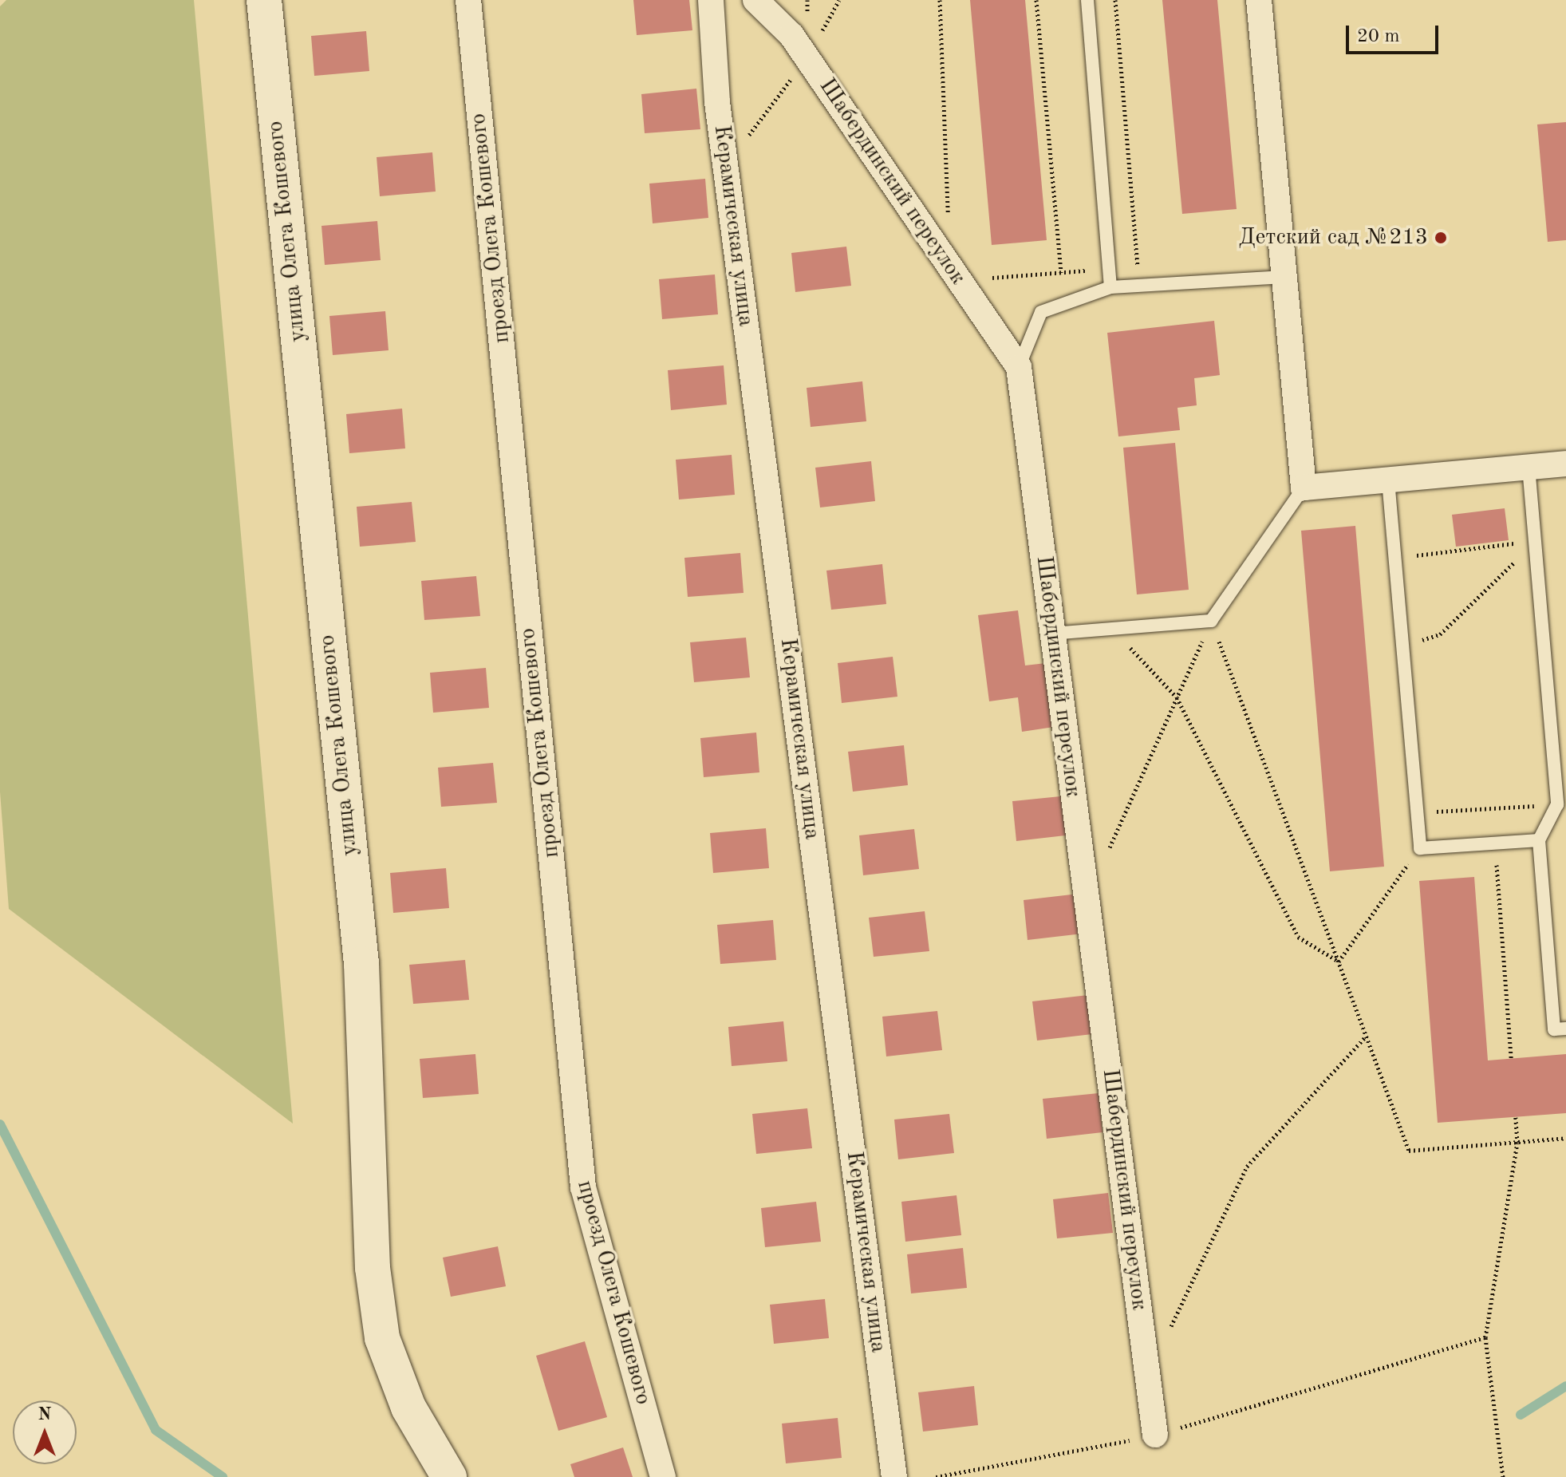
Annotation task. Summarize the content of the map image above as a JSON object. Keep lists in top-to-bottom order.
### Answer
{
  "streets": {
    "main road": ["улица Олега Кошевого"],
    "street": ["Шабердинский переулок", "Керамическая улица", "проезд Олега Кошевого"]
  },
  "places": ["Детский сад №213"],
  "scale_bar": "20 m",
  "north": "top"
}
